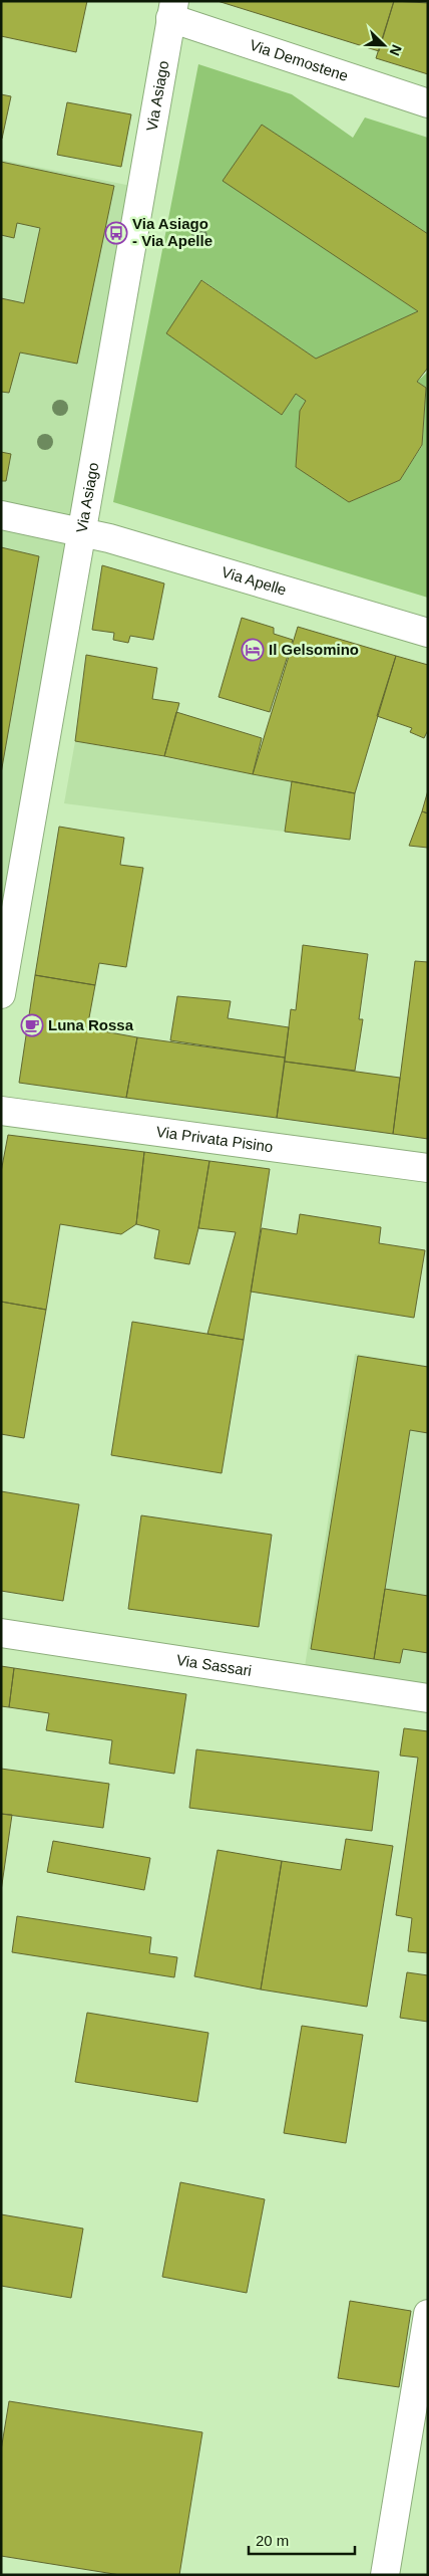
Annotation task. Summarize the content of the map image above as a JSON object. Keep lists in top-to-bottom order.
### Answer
{
  "streets": {
    "street": [
      "Via Demostene",
      "Via Asiago",
      "Via Apelle",
      "Via Privata Pisino",
      "Via Sassari"
    ]
  },
  "crossings": [
    ["Via Demostene", "Via Asiago"],
    ["Via Asiago", "Via Apelle"]
  ],
  "places": {
    "bus stop": ["Via Asiago - Via Apelle"],
    "hotel": ["Il Gelsomino"],
    "cafe": ["Luna Rossa"]
  },
  "scale_bar": "20 m",
  "north": "bottom right"
}
